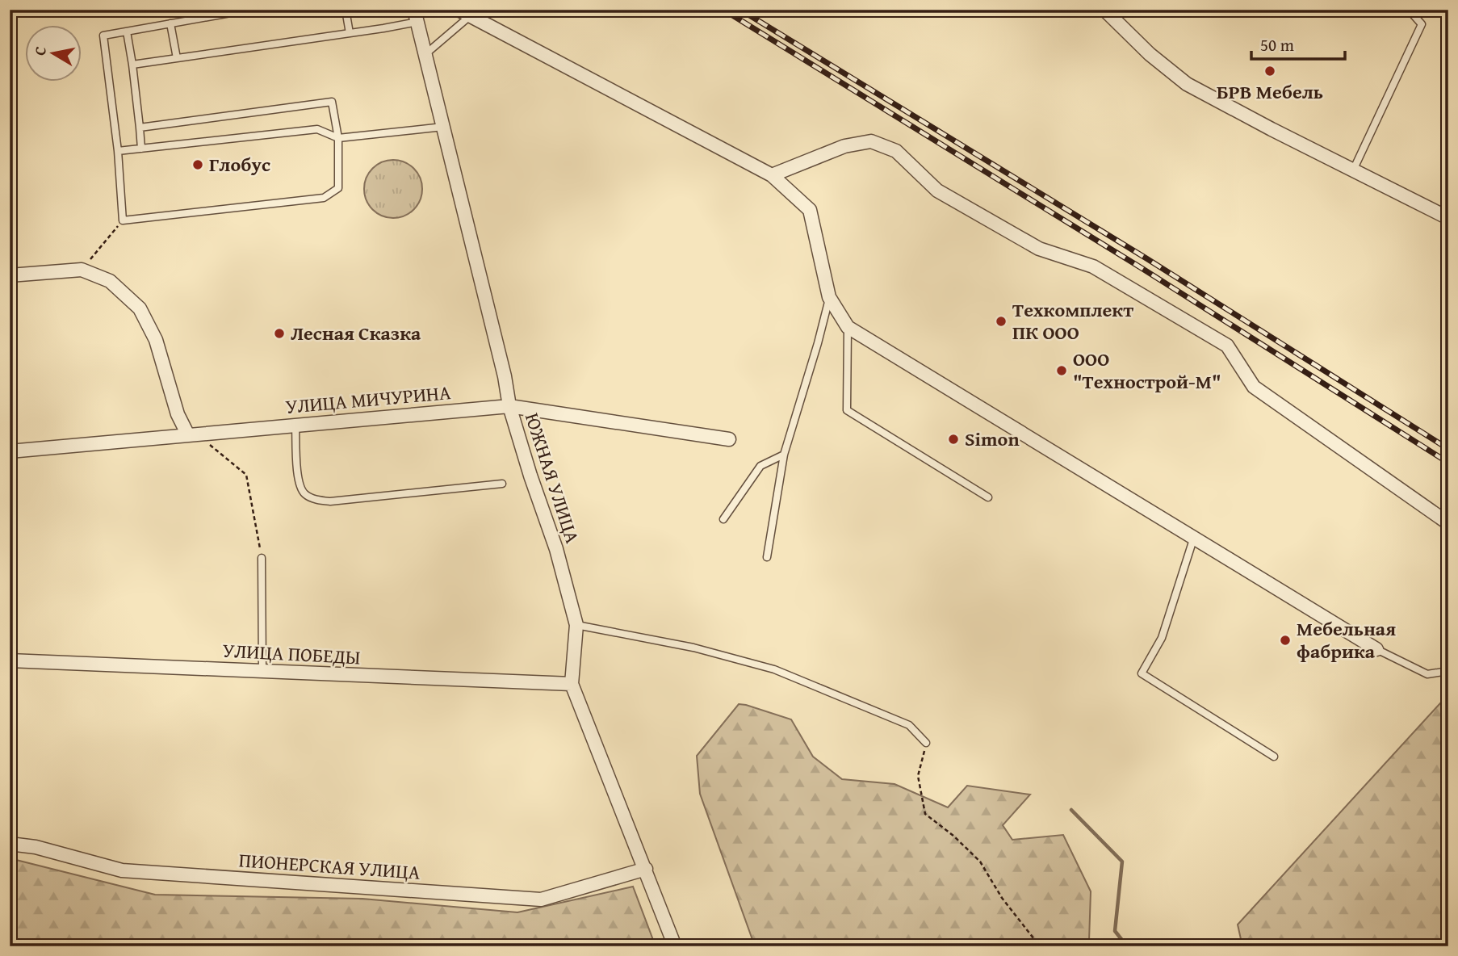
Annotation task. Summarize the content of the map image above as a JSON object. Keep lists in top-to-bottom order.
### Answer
{
  "streets": {
    "street": [
      "УЛИЦА МИЧУРИНА",
      "ЮЖНАЯ УЛИЦА",
      "УЛИЦА ПОБЕДЫ",
      "ПИОНЕРСКАЯ УЛИЦА"
    ]
  },
  "crossings": [
    ["УЛИЦА МИЧУРИНА", "ЮЖНАЯ УЛИЦА"],
    ["ЮЖНАЯ УЛИЦА", "УЛИЦА ПОБЕДЫ"],
    ["ЮЖНАЯ УЛИЦА", "ПИОНЕРСКАЯ УЛИЦА"]
  ],
  "places": [
    "БРВ Мебель",
    "Глобус",
    "Техкомплект ПК ООО",
    "Лесная Сказка",
    "ООО \"Технострой-М\"",
    "Simon",
    "Мебельная фабрика"
  ],
  "scale_bar": "50 m",
  "north": "left"
}
